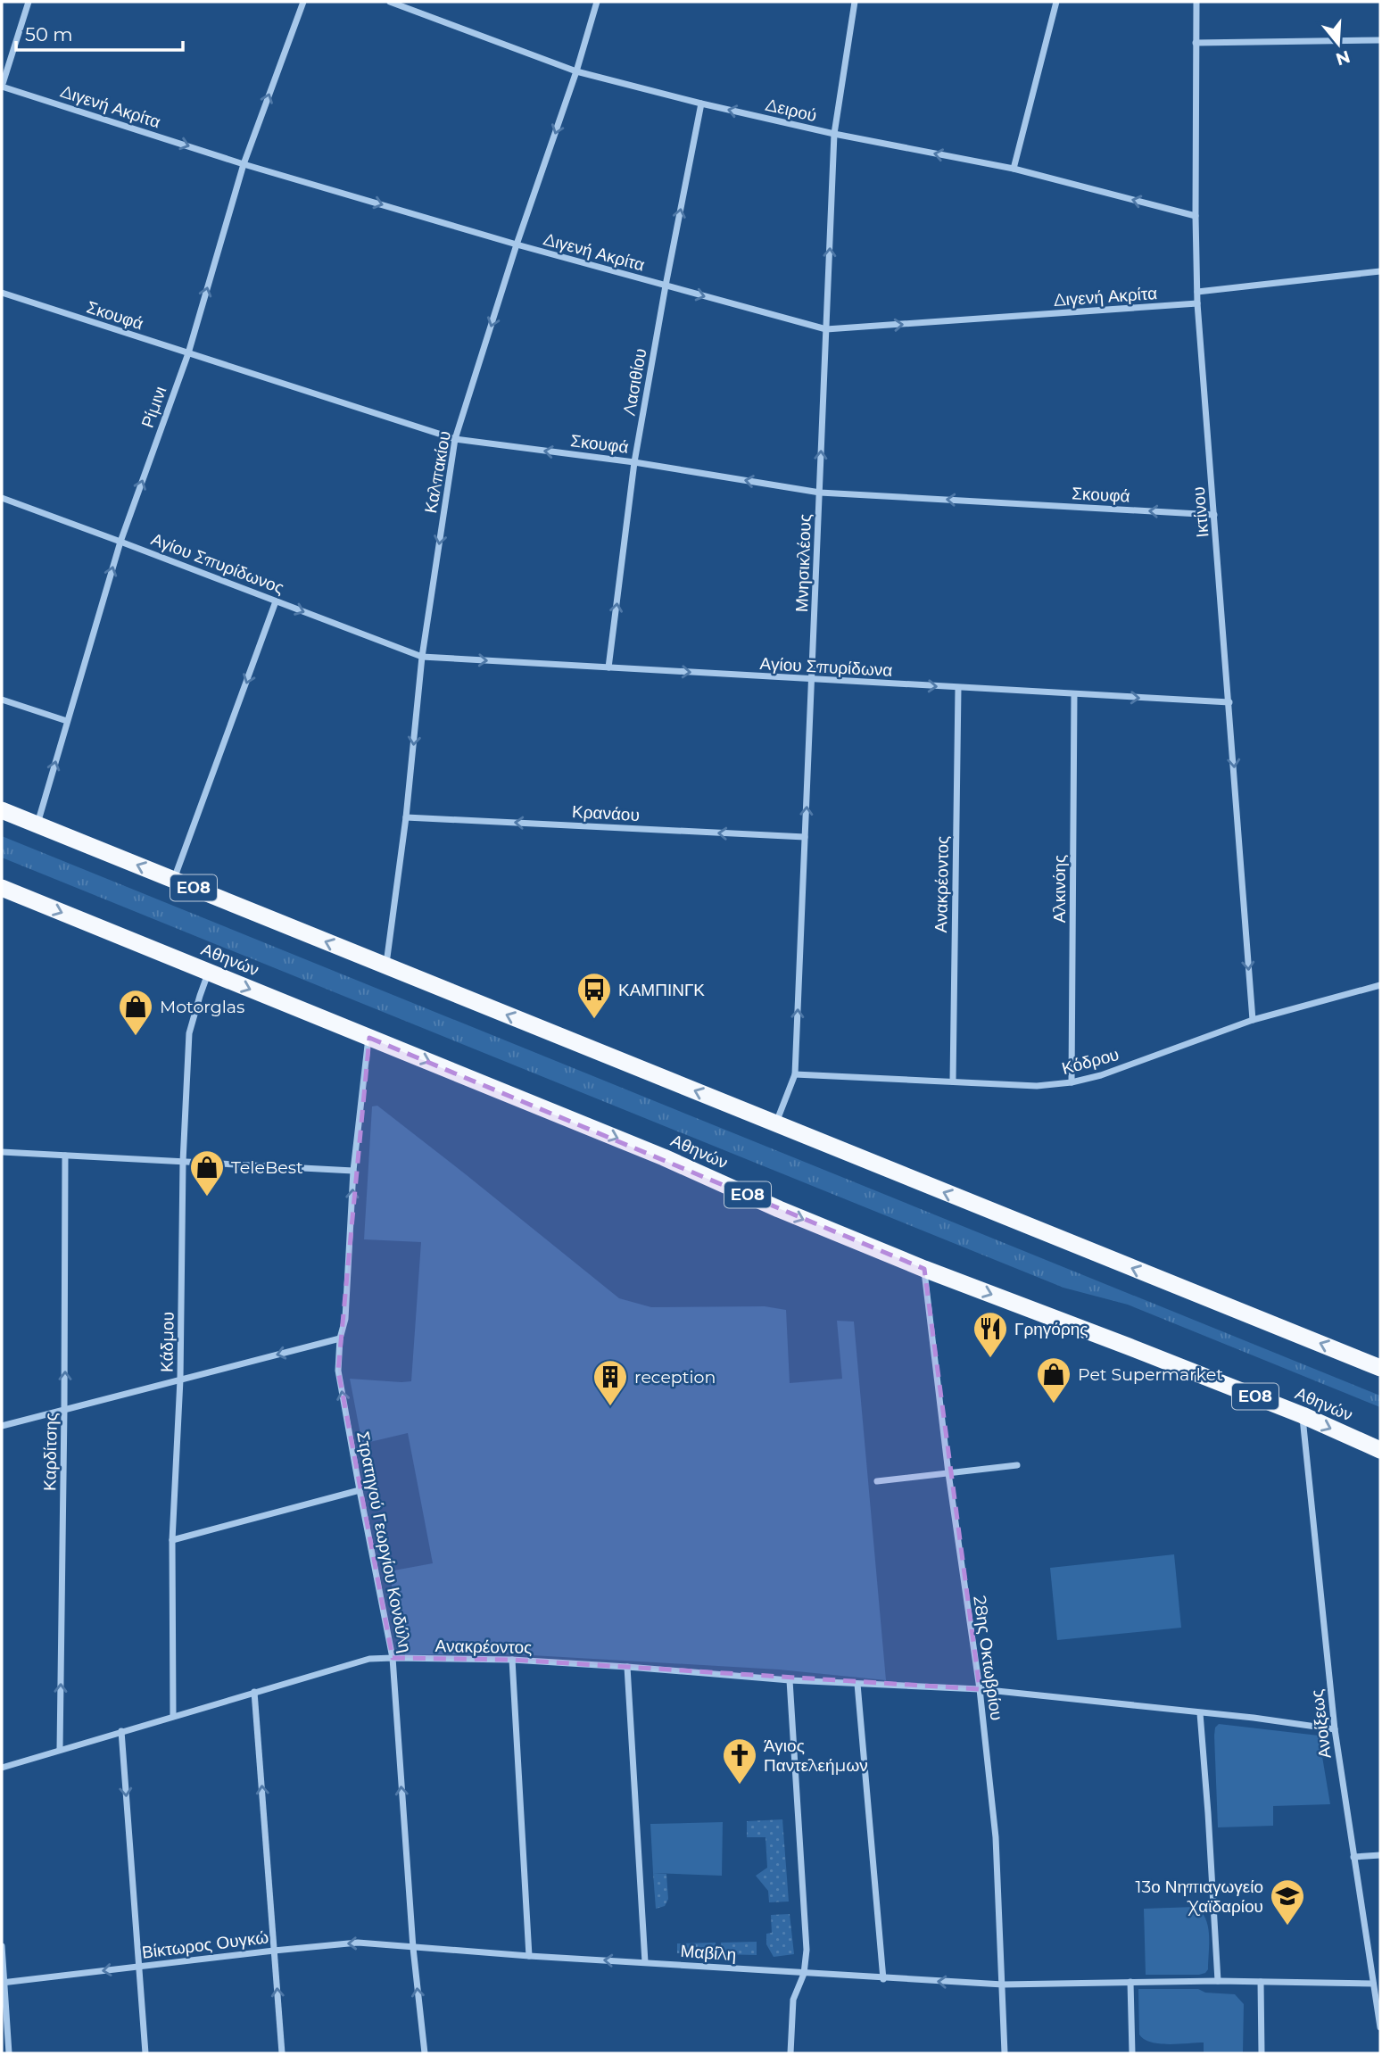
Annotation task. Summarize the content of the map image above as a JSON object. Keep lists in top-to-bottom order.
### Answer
{
  "streets": {
    "highway": ["ΕΟ8", "Αθηνών"],
    "street": [
      "Διγενή Ακρίτα",
      "Δειρού",
      "Σκουφά",
      "Λασιθίου",
      "Ρίμινι",
      "Καλπακίου",
      "Ικτίνου",
      "Αγίου Σπυρίδωνος",
      "Μνησικλέους",
      "Αγίου Σπυρίδωνα",
      "Κρανάου",
      "Ανακρέοντος",
      "Αλκινόης",
      "Κόδρου",
      "Κάδμου",
      "Καρδίτσης",
      "Στρατηγού Γεωργίου Κονδύλη",
      "28ης Οκτωβρίου",
      "Ανοίξεως",
      "Βίκτωρος Ουγκώ",
      "Μαβίλη"
    ]
  },
  "crossings": [
    ["Διγενή Ακρίτα", "Λασιθίου"],
    ["Διγενή Ακρίτα", "Ρίμινι"],
    ["Διγενή Ακρίτα", "Καλπακίου"],
    ["Διγενή Ακρίτα", "Ικτίνου"],
    ["Διγενή Ακρίτα", "Μνησικλέους"],
    ["Δειρού", "Λασιθίου"],
    ["Δειρού", "Καλπακίου"],
    ["Δειρού", "Ικτίνου"],
    ["Δειρού", "Μνησικλέους"],
    ["Σκουφά", "Λασιθίου"],
    ["Σκουφά", "Ρίμινι"],
    ["Σκουφά", "Καλπακίου"],
    ["Σκουφά", "Ικτίνου"],
    ["Σκουφά", "Μνησικλέους"],
    ["Λασιθίου", "Αγίου Σπυρίδωνα"],
    ["Ρίμινι", "Αγίου Σπυρίδωνος"],
    ["Ρίμινι", "ΕΟ8"],
    ["Καλπακίου", "Αγίου Σπυρίδωνος"],
    ["Καλπακίου", "Αγίου Σπυρίδωνα"],
    ["Καλπακίου", "Κρανάου"],
    ["Καλπακίου", "ΕΟ8"],
    ["Ικτίνου", "Αγίου Σπυρίδωνα"],
    ["Ικτίνου", "Κόδρου"],
    ["Αγίου Σπυρίδωνος", "Αγίου Σπυρίδωνα"],
    ["Μνησικλέους", "Αγίου Σπυρίδωνα"],
    ["Μνησικλέους", "Κρανάου"],
    ["Μνησικλέους", "ΕΟ8"],
    ["Μνησικλέους", "Κόδρου"],
    ["Αγίου Σπυρίδωνα", "Ανακρέοντος"],
    ["Αγίου Σπυρίδωνα", "Αλκινόης"],
    ["Ανακρέοντος", "Κόδρου"],
    ["Ανακρέοντος", "Κάδμου"],
    ["Ανακρέοντος", "Καρδίτσης"],
    ["Ανακρέοντος", "Στρατηγού Γεωργίου Κονδύλη"],
    ["Ανακρέοντος", "28ης Οκτωβρίου"],
    ["Ανακρέοντος", "Ανοίξεως"],
    ["Αλκινόης", "Κόδρου"],
    ["Αθηνών", "Κάδμου"],
    ["Αθηνών", "Στρατηγού Γεωργίου Κονδύλη"],
    ["Αθηνών", "28ης Οκτωβρίου"],
    ["Αθηνών", "Ανοίξεως"],
    ["Στρατηγού Γεωργίου Κονδύλη", "Βίκτωρος Ουγκώ"],
    ["Στρατηγού Γεωργίου Κονδύλη", "Μαβίλη"],
    ["28ης Οκτωβρίου", "Μαβίλη"],
    ["Ανοίξεως", "Μαβίλη"],
    ["Βίκτωρος Ουγκώ", "Μαβίλη"]
  ],
  "one_way": [
    "Διγενή Ακρίτα",
    "Δειρού",
    "Σκουφά",
    "Λασιθίου",
    "Ρίμινι",
    "Καλπακίου",
    "Μνησικλέους",
    "Αγίου Σπυρίδωνα",
    "Κρανάου",
    "Καρδίτσης",
    "Στρατηγού Γεωργίου Κονδύλη",
    "Βίκτωρος Ουγκώ"
  ],
  "places": {
    "bus stop": ["ΚΑΜΠΙΝΓΚ"],
    "shop": ["Motorglas", "TeleBest", "Pet Supermarket"],
    "restaurant": ["Γρηγόρης"],
    "building": ["reception"],
    "church": ["Άγιος Παντελεήμων"],
    "school or university": ["13ο Νηπιαγωγείο Χαϊδαρίου"]
  },
  "scale_bar": "50 m",
  "north": "bottom"
}
